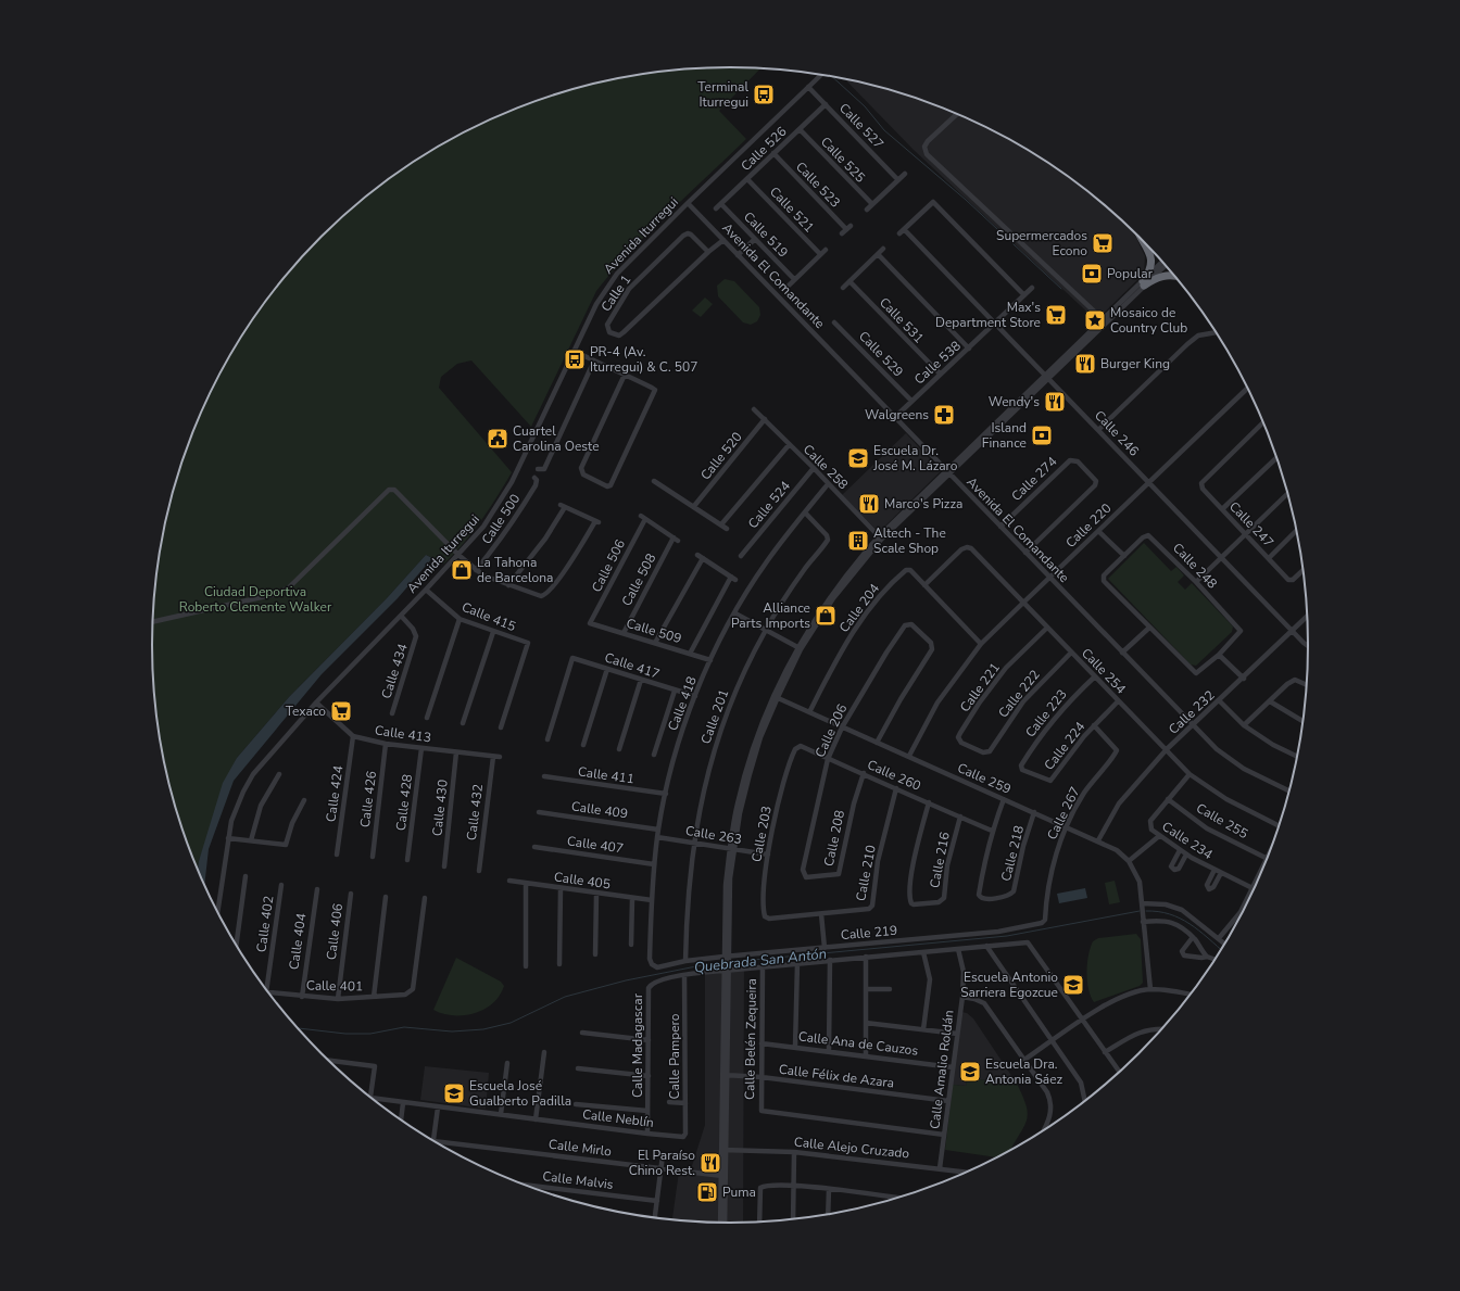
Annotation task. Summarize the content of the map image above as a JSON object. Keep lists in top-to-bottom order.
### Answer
{
  "streets": {
    "street": [
      "Calle 527",
      "Calle 526",
      "Calle 525",
      "Calle 523",
      "Calle 521",
      "Calle 519",
      "Avenida Iturregui",
      "Avenida El Comandante",
      "Calle 1",
      "Calle 531",
      "Calle 529",
      "Calle 538",
      "Calle 246",
      "Calle 520",
      "Calle 258",
      "Calle 274",
      "Calle 524",
      "Calle 500",
      "Calle 247",
      "Calle 220",
      "Calle 506",
      "Calle 248",
      "Calle 508",
      "Calle 204",
      "Calle 415",
      "Calle 509",
      "Calle 417",
      "Calle 434",
      "Calle 254",
      "Calle 221",
      "Calle 222",
      "Calle 418",
      "Calle 232",
      "Calle 223",
      "Calle 201",
      "Calle 206",
      "Calle 413",
      "Calle 224",
      "Calle 411",
      "Calle 260",
      "Calle 259",
      "Calle 424",
      "Calle 426",
      "Calle 428",
      "Calle 430",
      "Calle 409",
      "Calle 432",
      "Calle 267",
      "Calle 255",
      "Calle 203",
      "Calle 263",
      "Calle 208",
      "Calle 234",
      "Calle 407",
      "Calle 218",
      "Calle 216",
      "Calle 210",
      "Calle 405",
      "Calle 402",
      "Calle 406",
      "Calle 219",
      "Calle 404",
      "Calle 401",
      "Calle Belén Zequeira",
      "Calle Ana de Cauzos",
      "Calle Madagascar",
      "Calle Pampero",
      "Calle Amalio Roldán",
      "Calle Félix de Azara",
      "Calle Neblín",
      "Calle Mirlo",
      "Calle Alejo Cruzado",
      "Calle Malvis"
    ]
  },
  "crossings": [
    ["Calle 527", "Calle 526"],
    ["Calle 527", "Avenida Iturregui"],
    ["Calle 526", "Calle 525"],
    ["Calle 526", "Calle 523"],
    ["Calle 526", "Calle 521"],
    ["Calle 526", "Calle 519"],
    ["Avenida Iturregui", "Avenida El Comandante"],
    ["Avenida Iturregui", "Calle 415"],
    ["Avenida Iturregui", "Calle 434"],
    ["Avenida Iturregui", "Calle 413"],
    ["Avenida El Comandante", "Calle 1"],
    ["Avenida El Comandante", "Calle 538"],
    ["Avenida El Comandante", "Calle 274"],
    ["Avenida El Comandante", "Calle 220"],
    ["Avenida El Comandante", "Calle 232"],
    ["Calle 531", "Calle 538"],
    ["Calle 529", "Calle 538"],
    ["Calle 538", "Calle 246"],
    ["Calle 246", "Calle 220"],
    ["Calle 246", "Calle 232"],
    ["Calle 520", "Calle 258"],
    ["Calle 258", "Calle 524"],
    ["Calle 258", "Calle 418"],
    ["Calle 220", "Calle 204"],
    ["Calle 220", "Calle 254"],
    ["Calle 220", "Calle 259"],
    ["Calle 506", "Calle 508"],
    ["Calle 506", "Calle 509"],
    ["Calle 508", "Calle 509"],
    ["Calle 204", "Calle 254"],
    ["Calle 204", "Calle 259"],
    ["Calle 509", "Calle 418"],
    ["Calle 417", "Calle 418"],
    ["Calle 254", "Calle 221"],
    ["Calle 254", "Calle 222"],
    ["Calle 254", "Calle 232"],
    ["Calle 254", "Calle 223"],
    ["Calle 254", "Calle 224"],
    ["Calle 254", "Calle 234"],
    ["Calle 221", "Calle 222"],
    ["Calle 418", "Calle 201"],
    ["Calle 418", "Calle 411"],
    ["Calle 418", "Calle 409"],
    ["Calle 418", "Calle 263"],
    ["Calle 418", "Calle 407"],
    ["Calle 418", "Calle 405"],
    ["Calle 418", "Calle 219"],
    ["Calle 232", "Calle 259"],
    ["Calle 223", "Calle 224"],
    ["Calle 201", "Calle 263"],
    ["Calle 201", "Calle 219"],
    ["Calle 206", "Calle 260"],
    ["Calle 206", "Calle 259"],
    ["Calle 206", "Calle 208"],
    ["Calle 413", "Calle 424"],
    ["Calle 413", "Calle 426"],
    ["Calle 413", "Calle 428"],
    ["Calle 413", "Calle 430"],
    ["Calle 413", "Calle 432"],
    ["Calle 224", "Calle 267"],
    ["Calle 260", "Calle 203"],
    ["Calle 260", "Calle 208"],
    ["Calle 260", "Calle 218"],
    ["Calle 260", "Calle 216"],
    ["Calle 260", "Calle 210"],
    ["Calle 259", "Calle 267"],
    ["Calle 259", "Calle 218"],
    ["Calle 267", "Calle 219"],
    ["Calle 255", "Calle 234"],
    ["Calle 203", "Calle 263"],
    ["Calle 203", "Calle 210"],
    ["Calle 406", "Calle 401"],
    ["Calle 404", "Calle 401"],
    ["Calle Belén Zequeira", "Calle Ana de Cauzos"],
    ["Calle Belén Zequeira", "Calle Amalio Roldán"],
    ["Calle Belén Zequeira", "Calle Félix de Azara"],
    ["Calle Ana de Cauzos", "Calle Amalio Roldán"],
    ["Calle Madagascar", "Calle Pampero"],
    ["Calle Madagascar", "Calle Neblín"],
    ["Calle Pampero", "Calle Neblín"],
    ["Calle Amalio Roldán", "Calle Félix de Azara"],
    ["Calle Amalio Roldán", "Calle Alejo Cruzado"]
  ],
  "water": ["Quebrada San Antón"],
  "parks": ["Ciudad Deportiva Roberto Clemente Walker"],
  "places": {
    "bus stop": ["Terminal Iturregui", "PR-4 (Av. Iturregui) & C. 507"],
    "supermarket": ["Supermercados Econo", "Max's Department Store", "Texaco"],
    "bank": ["Popular", "Island Finance"],
    "place": ["Mosaico de Country Club"],
    "restaurant": [
      "Burger King",
      "Wendy's",
      "Marco's Pizza",
      "El Paraíso Chino Rest."
    ],
    "pharmacy": ["Walgreens"],
    "public building": ["Cuartel Carolina Oeste"],
    "school or university": [
      "Escuela Dr. José M. Lázaro",
      "Escuela Antonio Sarriera Egozcue",
      "Escuela Dra. Antonia Sáez",
      "Escuela José Gualberto Padilla"
    ],
    "building": ["Altech - The Scale Shop"],
    "shop": ["La Tahona de Barcelona", "Alliance Parts Imports"],
    "fuel station": ["Puma"]
  }
}
